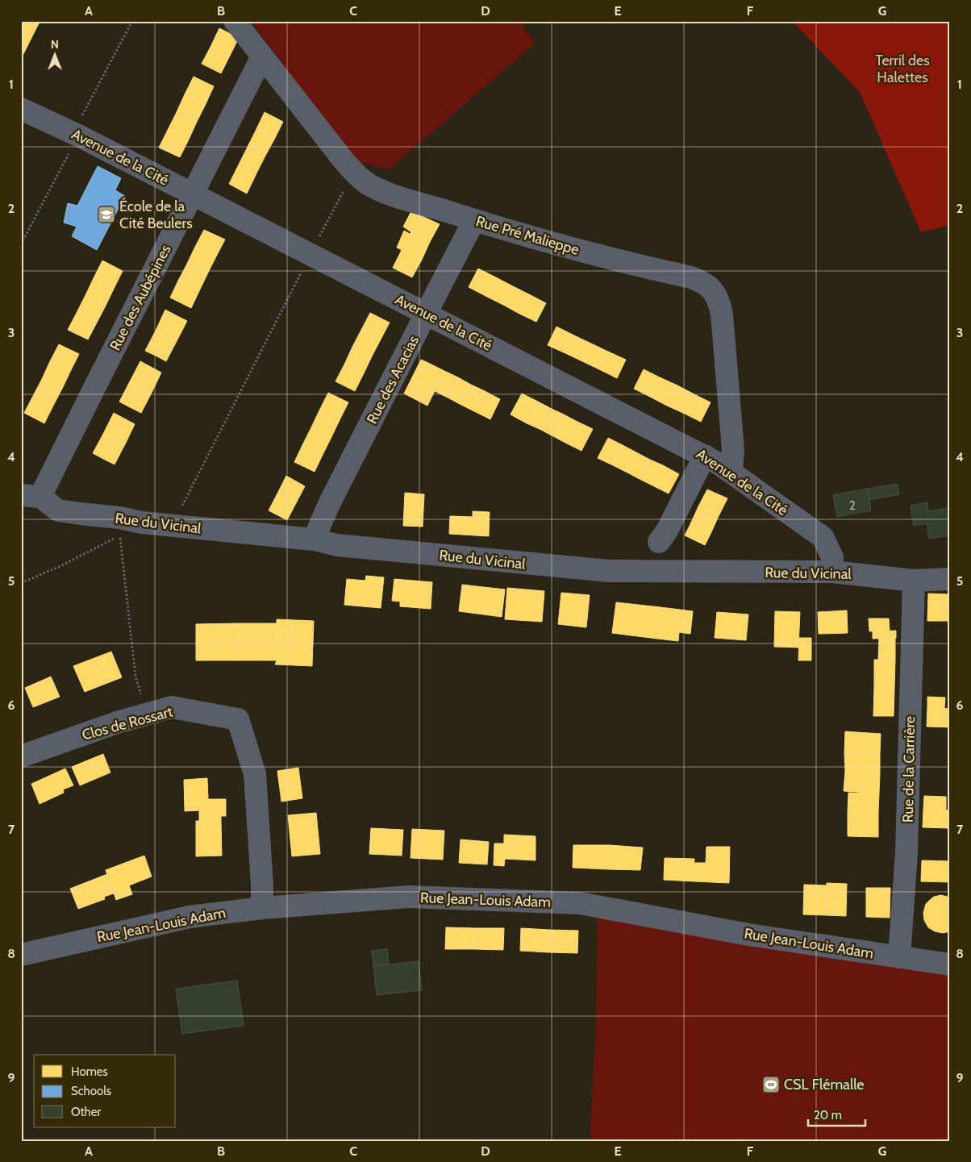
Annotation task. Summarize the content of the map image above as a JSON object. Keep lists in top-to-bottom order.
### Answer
{
  "streets": {
    "street": [
      "Avenue de la Cité",
      "Rue Pré Malieppe",
      "Rue des Aubépines",
      "Rue des Acacias",
      "Rue du Vicinal",
      "Clos de Rossart",
      "Rue de la Carrière",
      "Rue Jean-Louis Adam"
    ]
  },
  "crossings": [
    ["Avenue de la Cité", "Rue Pré Malieppe"],
    ["Avenue de la Cité", "Rue des Aubépines"],
    ["Avenue de la Cité", "Rue des Acacias"],
    ["Avenue de la Cité", "Rue du Vicinal"],
    ["Rue Pré Malieppe", "Rue des Aubépines"],
    ["Rue Pré Malieppe", "Rue des Acacias"],
    ["Rue des Aubépines", "Rue du Vicinal"],
    ["Rue des Acacias", "Rue du Vicinal"],
    ["Rue du Vicinal", "Rue de la Carrière"],
    ["Clos de Rossart", "Rue Jean-Louis Adam"],
    ["Rue de la Carrière", "Rue Jean-Louis Adam"]
  ],
  "parks": ["Terril des Halettes"],
  "places": {
    "school or university": ["École de la Cité Beulers"],
    "sports": ["CSL Flémalle"]
  },
  "house_numbers": ["2"],
  "legend": ["Homes", "Schools", "Other"],
  "scale_bar": "20 m",
  "north": "top",
  "grid": {
    "columns": [
      "A",
      "B",
      "C",
      "D",
      "E",
      "F",
      "G"
    ],
    "rows": [
      "1",
      "2",
      "3",
      "4",
      "5",
      "6",
      "7",
      "8",
      "9"
    ]
  }
}
